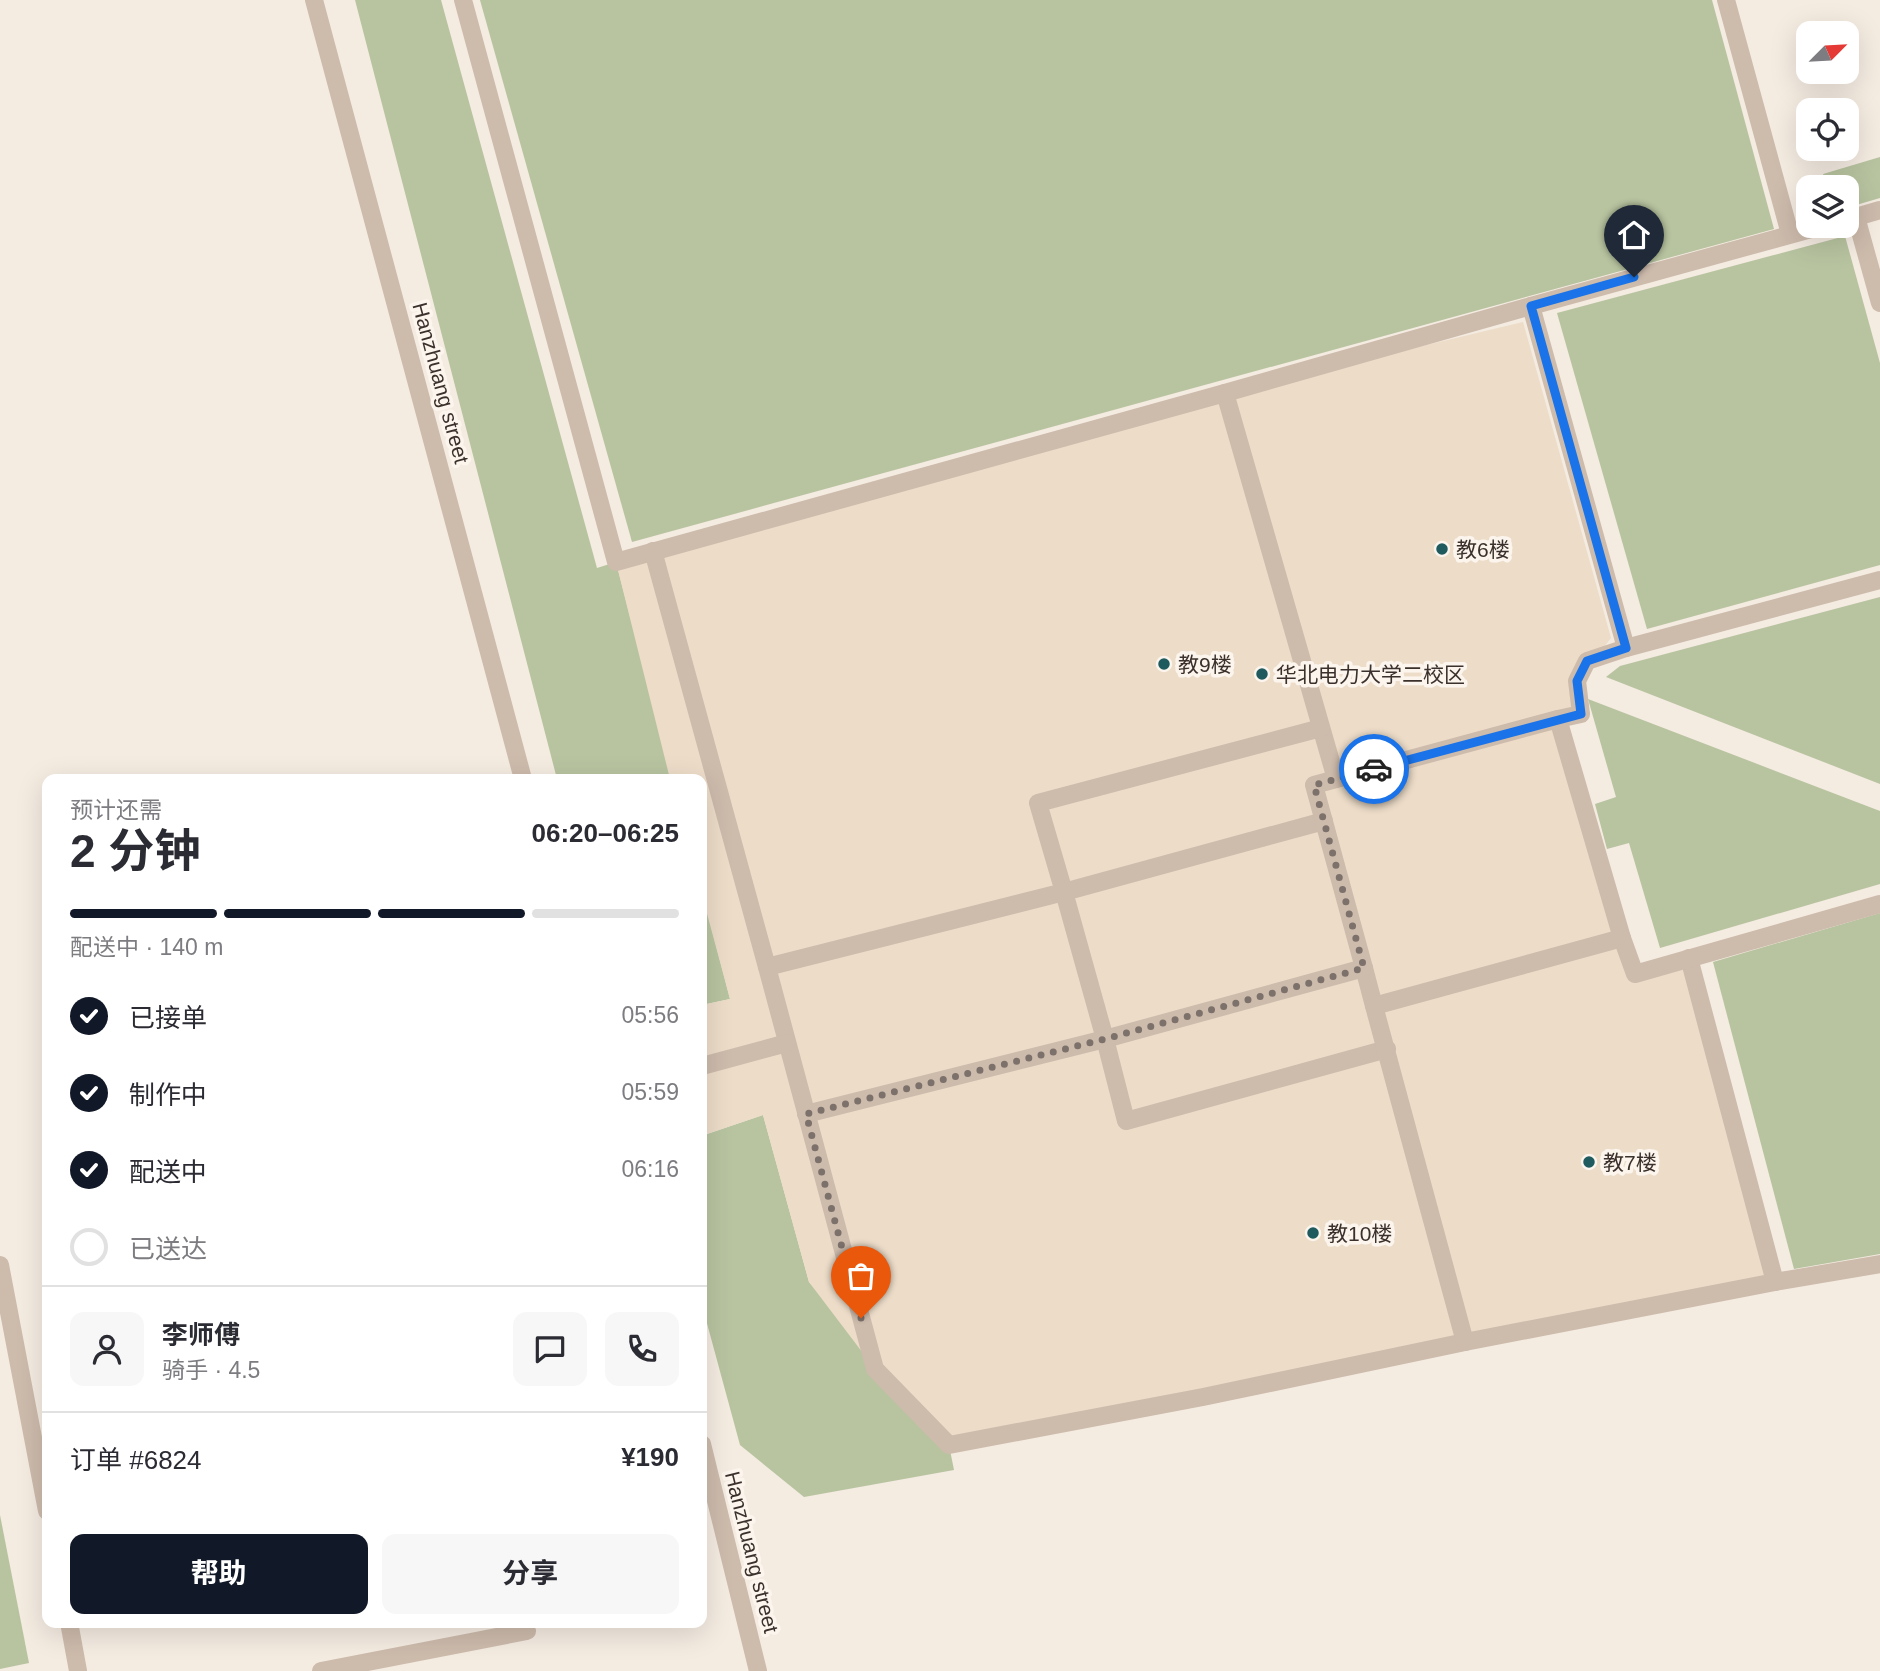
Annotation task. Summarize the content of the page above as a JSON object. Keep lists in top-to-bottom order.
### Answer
{
  "streets": {
    "street": ["Hanzhuang street"]
  },
  "places": [
    "教6楼",
    "教9楼",
    "华北电力大学二校区",
    "教7楼",
    "教10楼"
  ],
  "north": "top right",
  "page": {
    "heading": ["2 分钟", "预计还需", "06:20–06:25"],
    "panel": [
      "李师傅",
      "骑手 · 4.5",
      "订单 #6824",
      "¥190"
    ],
    "bar": "配送中 · 140 m",
    "list": [
      ["已接单", "05:56"],
      ["制作中", "05:59"],
      ["配送中", "06:16"],
      "已送达"
    ],
    "buttons": ["帮助", "分享"]
  }
}
